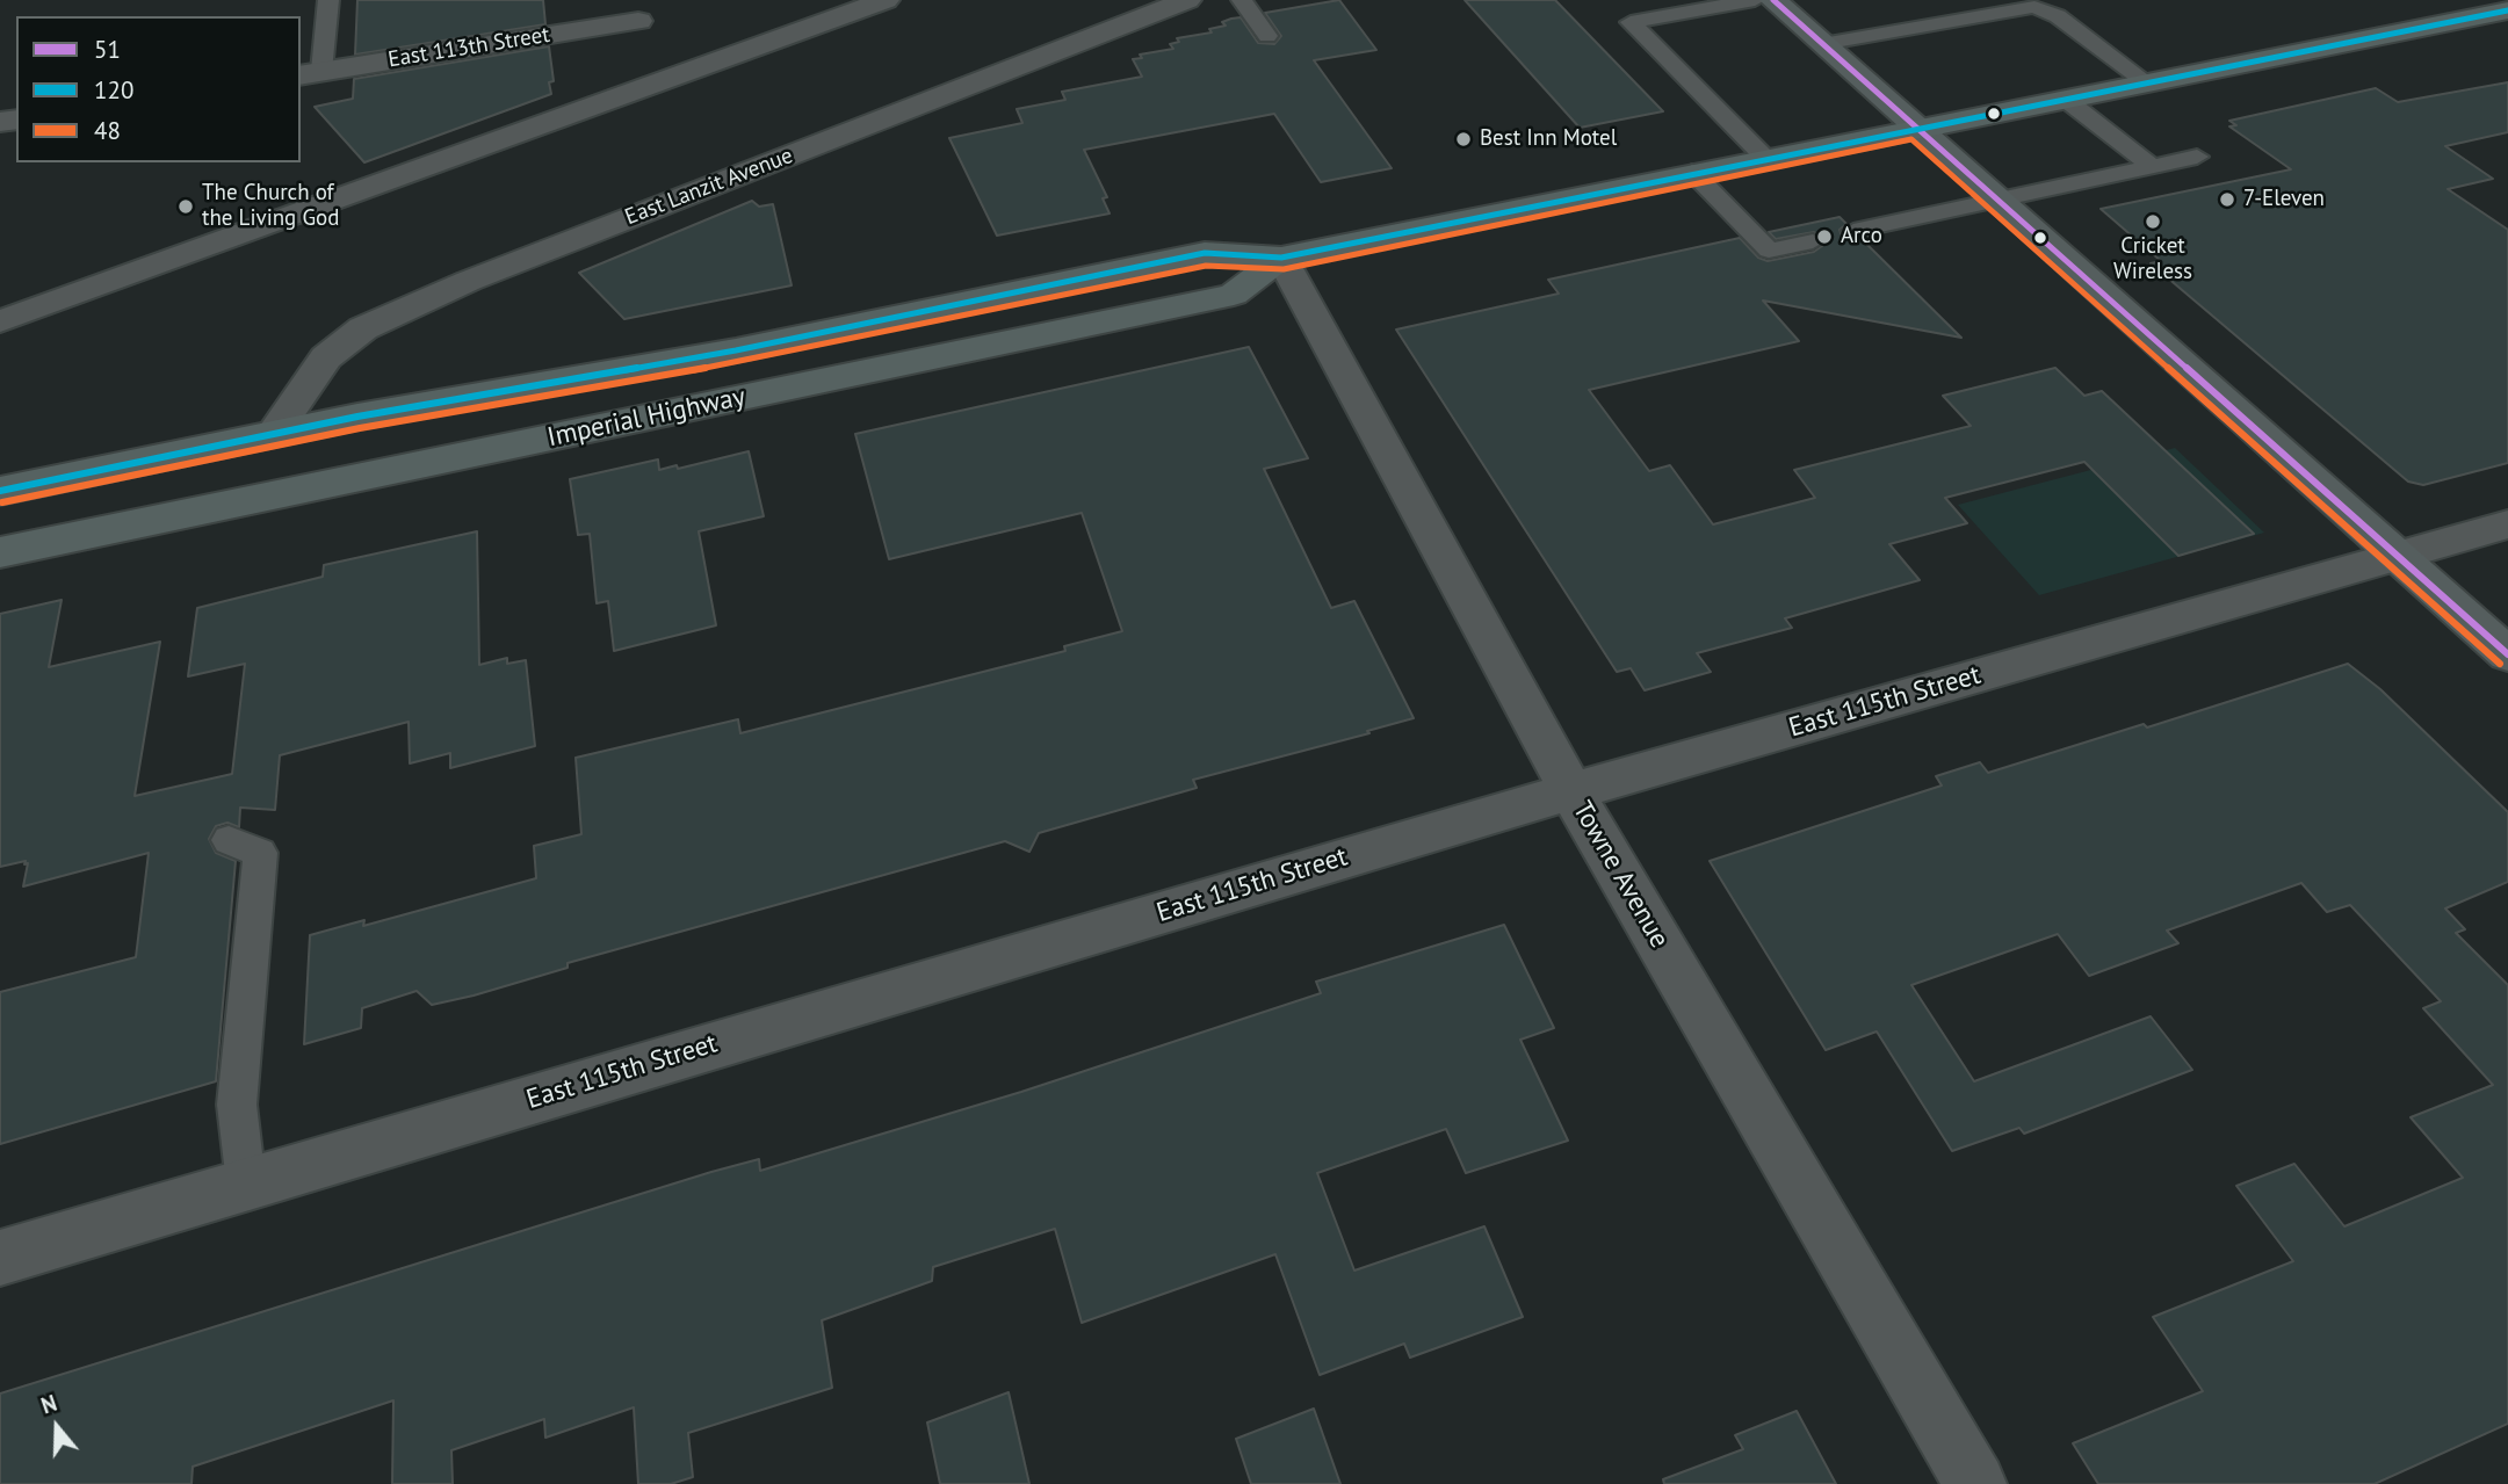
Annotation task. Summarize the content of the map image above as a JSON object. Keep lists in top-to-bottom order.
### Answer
{
  "streets": {
    "main road": ["Imperial Highway"],
    "street": [
      "East 113th Street",
      "East Lanzit Avenue",
      "East 115th Street",
      "Towne Avenue"
    ]
  },
  "crossings": [
    ["East Lanzit Avenue", "Imperial Highway"],
    ["Imperial Highway", "Towne Avenue"],
    ["East 115th Street", "Towne Avenue"]
  ],
  "places": [
    "Best Inn Motel",
    "7-Eleven",
    "The Church of the Living God",
    "Cricket Wireless",
    "Arco"
  ],
  "lines": ["transit line 51", "transit line 120", "transit line 48"],
  "legend": ["51", "120", "48"],
  "north": "top"
}
